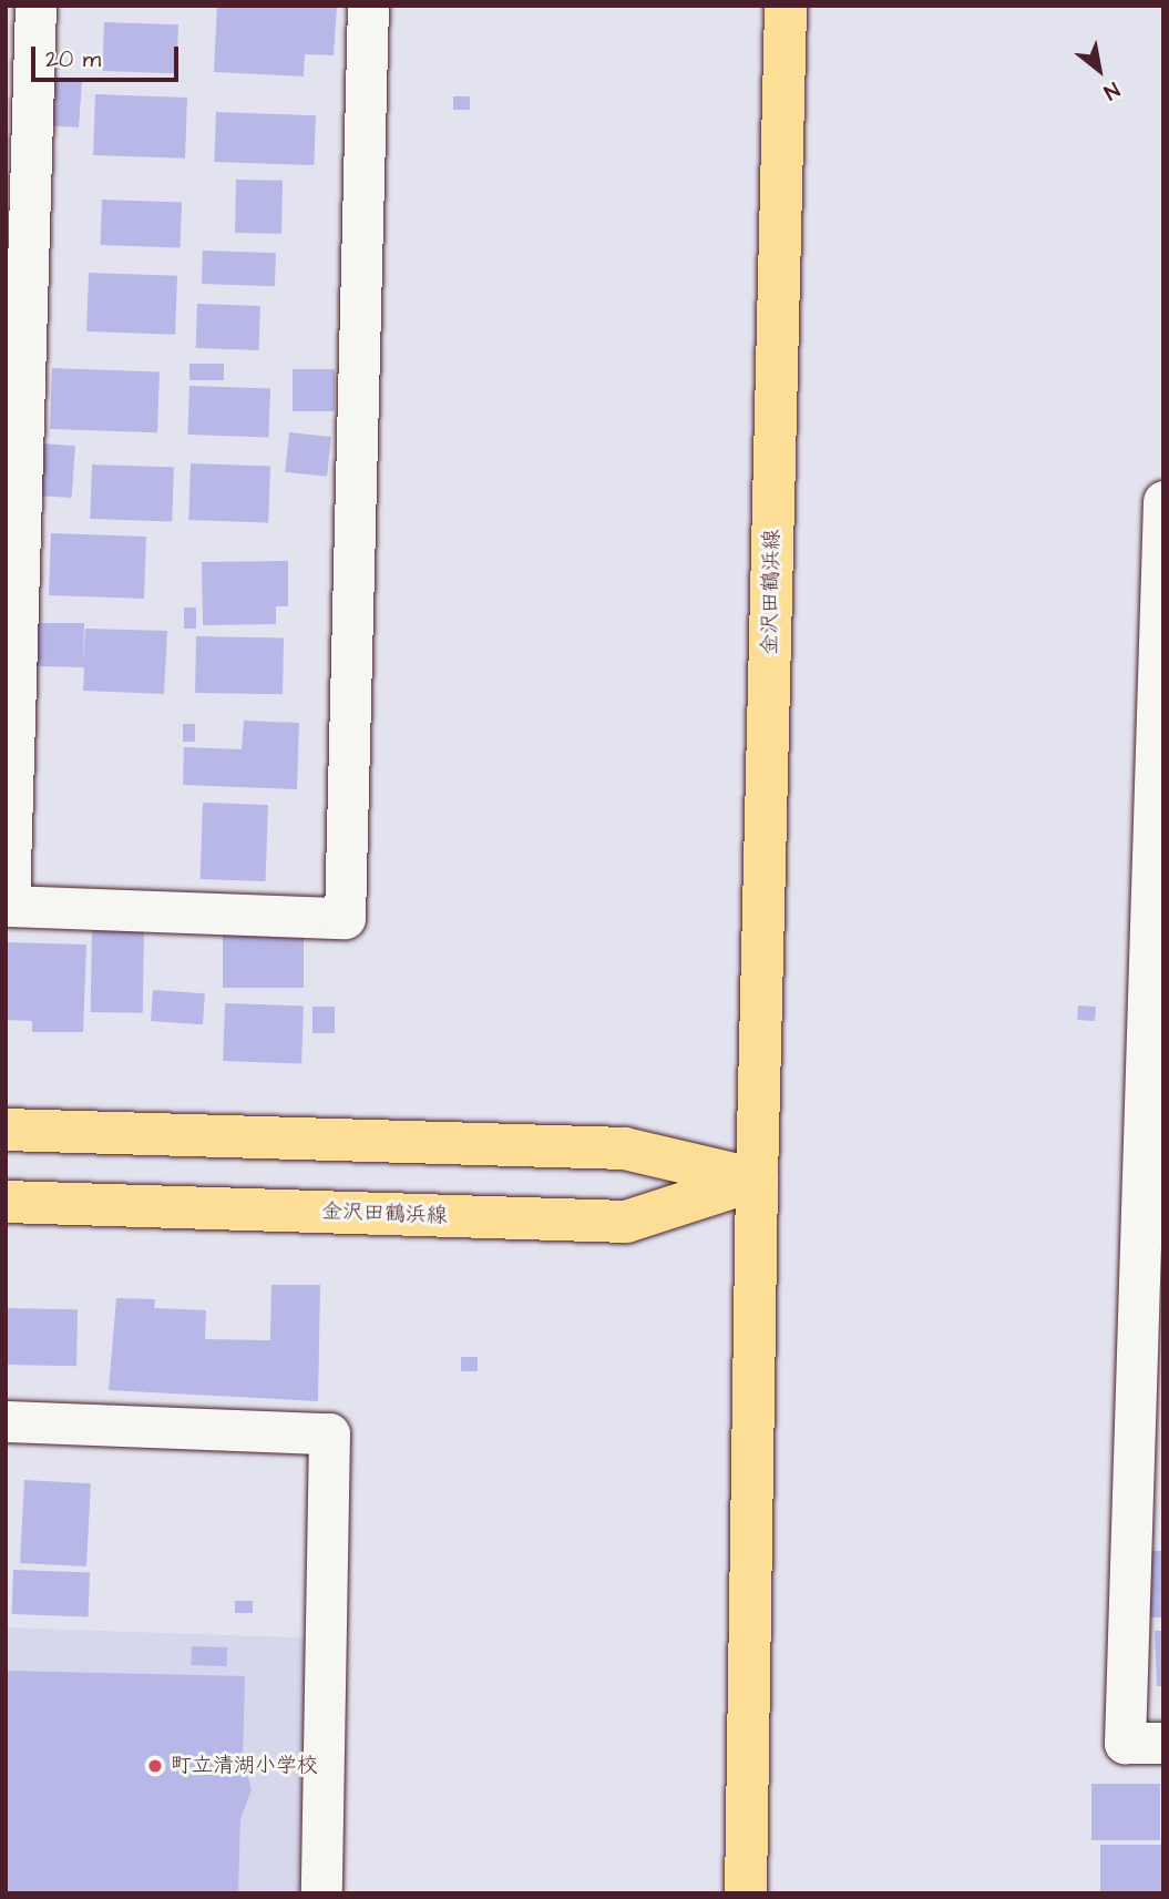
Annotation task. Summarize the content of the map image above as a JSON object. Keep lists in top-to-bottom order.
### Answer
{
  "streets": {
    "main road": ["金沢田鶴浜線"]
  },
  "places": ["町立清湖小学校"],
  "scale_bar": "20 m",
  "north": "bottom right"
}
